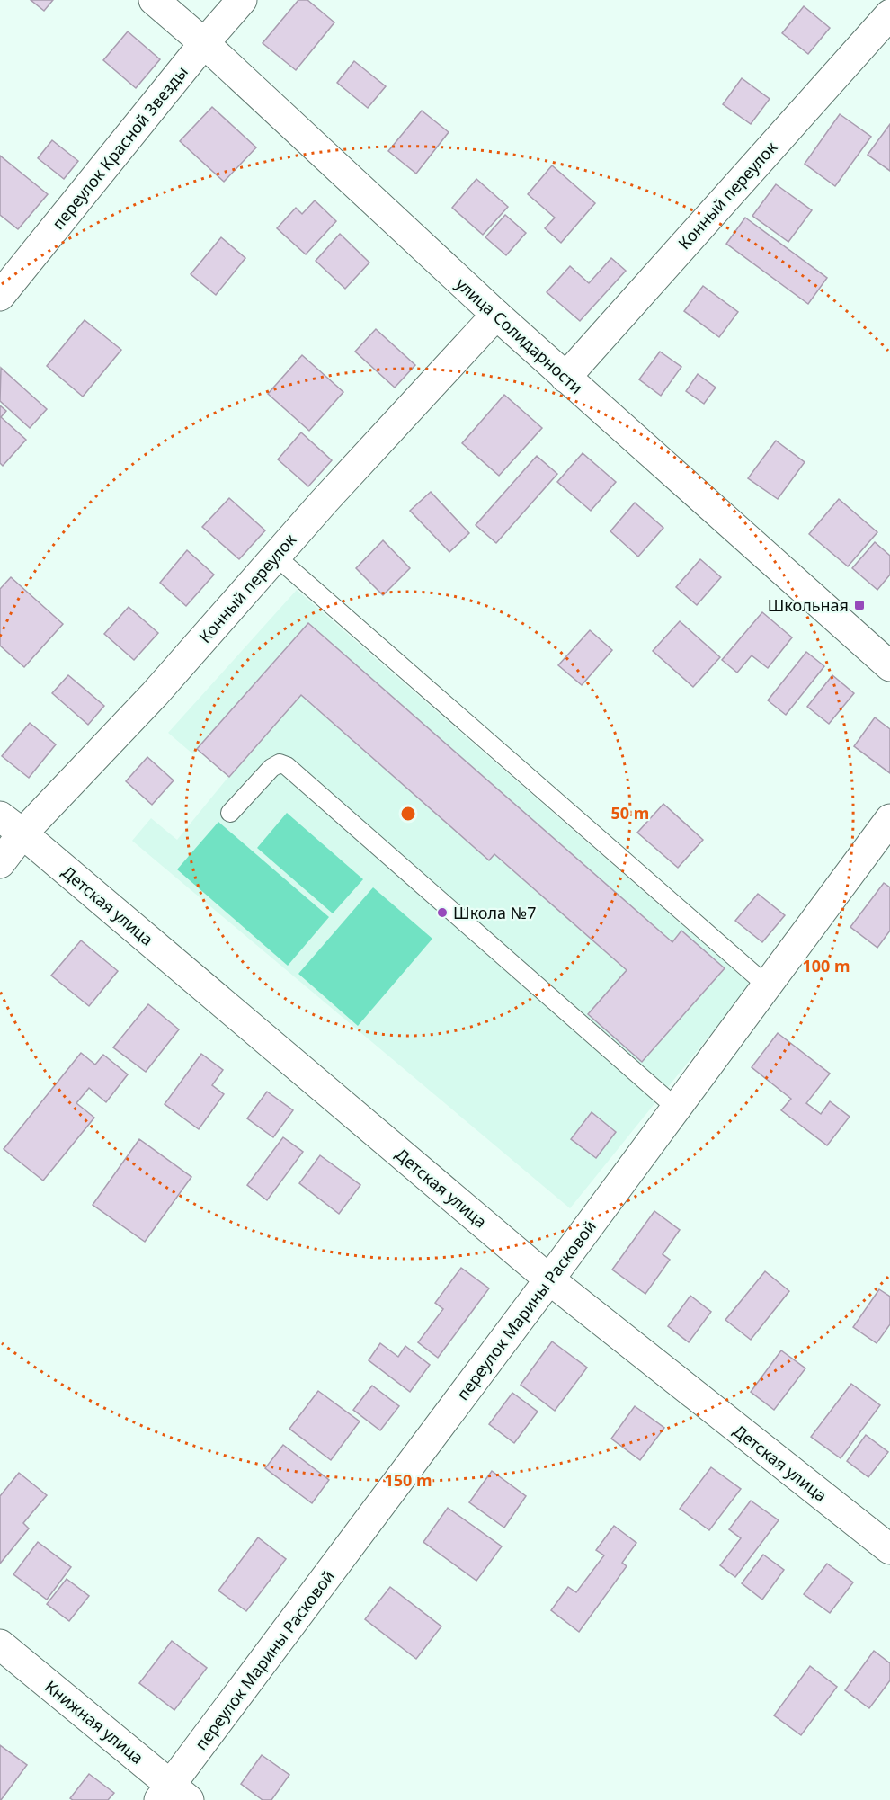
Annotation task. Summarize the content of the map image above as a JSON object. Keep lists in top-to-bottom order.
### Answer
{
  "streets": {
    "street": [
      "переулок Красной Звезды",
      "Конный переулок",
      "улица Солидарности",
      "Детская улица",
      "переулок Марины Расковой",
      "Книжная улица"
    ]
  },
  "crossings": [
    ["переулок Красной Звезды", "улица Солидарности"],
    ["Конный переулок", "улица Солидарности"],
    ["Конный переулок", "Детская улица"],
    ["Детская улица", "переулок Марины Расковой"],
    ["переулок Марины Расковой", "Книжная улица"]
  ],
  "places": {
    "transit": ["Школьная"],
    "other": ["Школа №7"]
  },
  "rings": ["50 m", "100 m", "150 m"]
}
